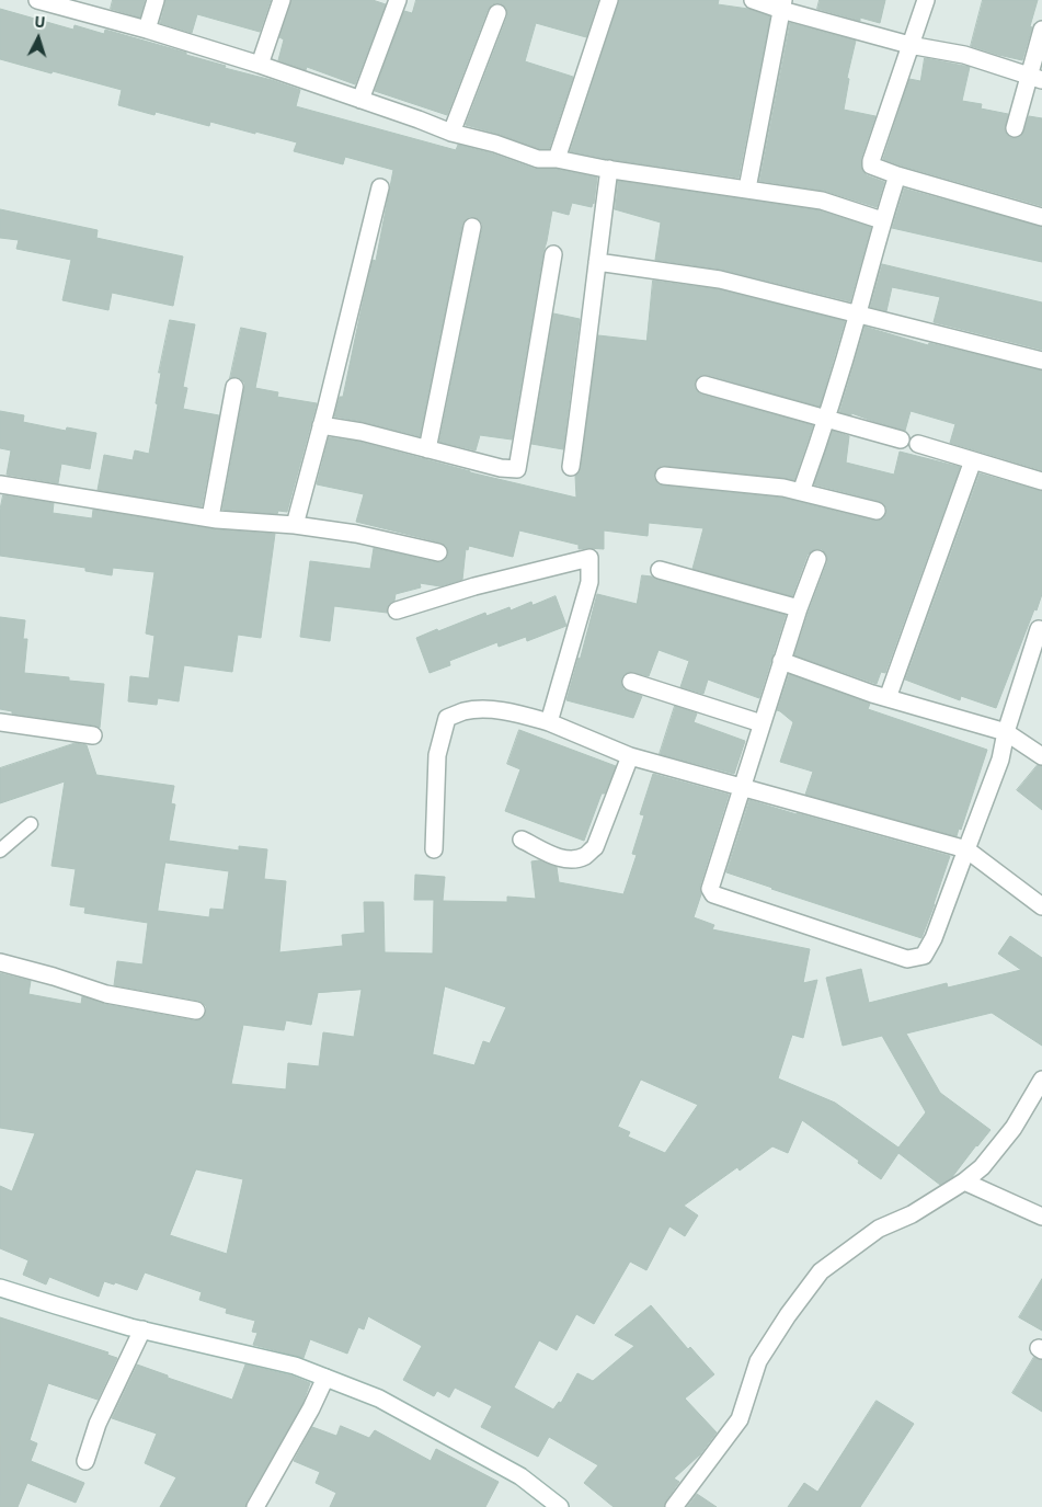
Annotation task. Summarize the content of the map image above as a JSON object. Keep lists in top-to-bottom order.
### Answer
{
  "north": "top"
}
